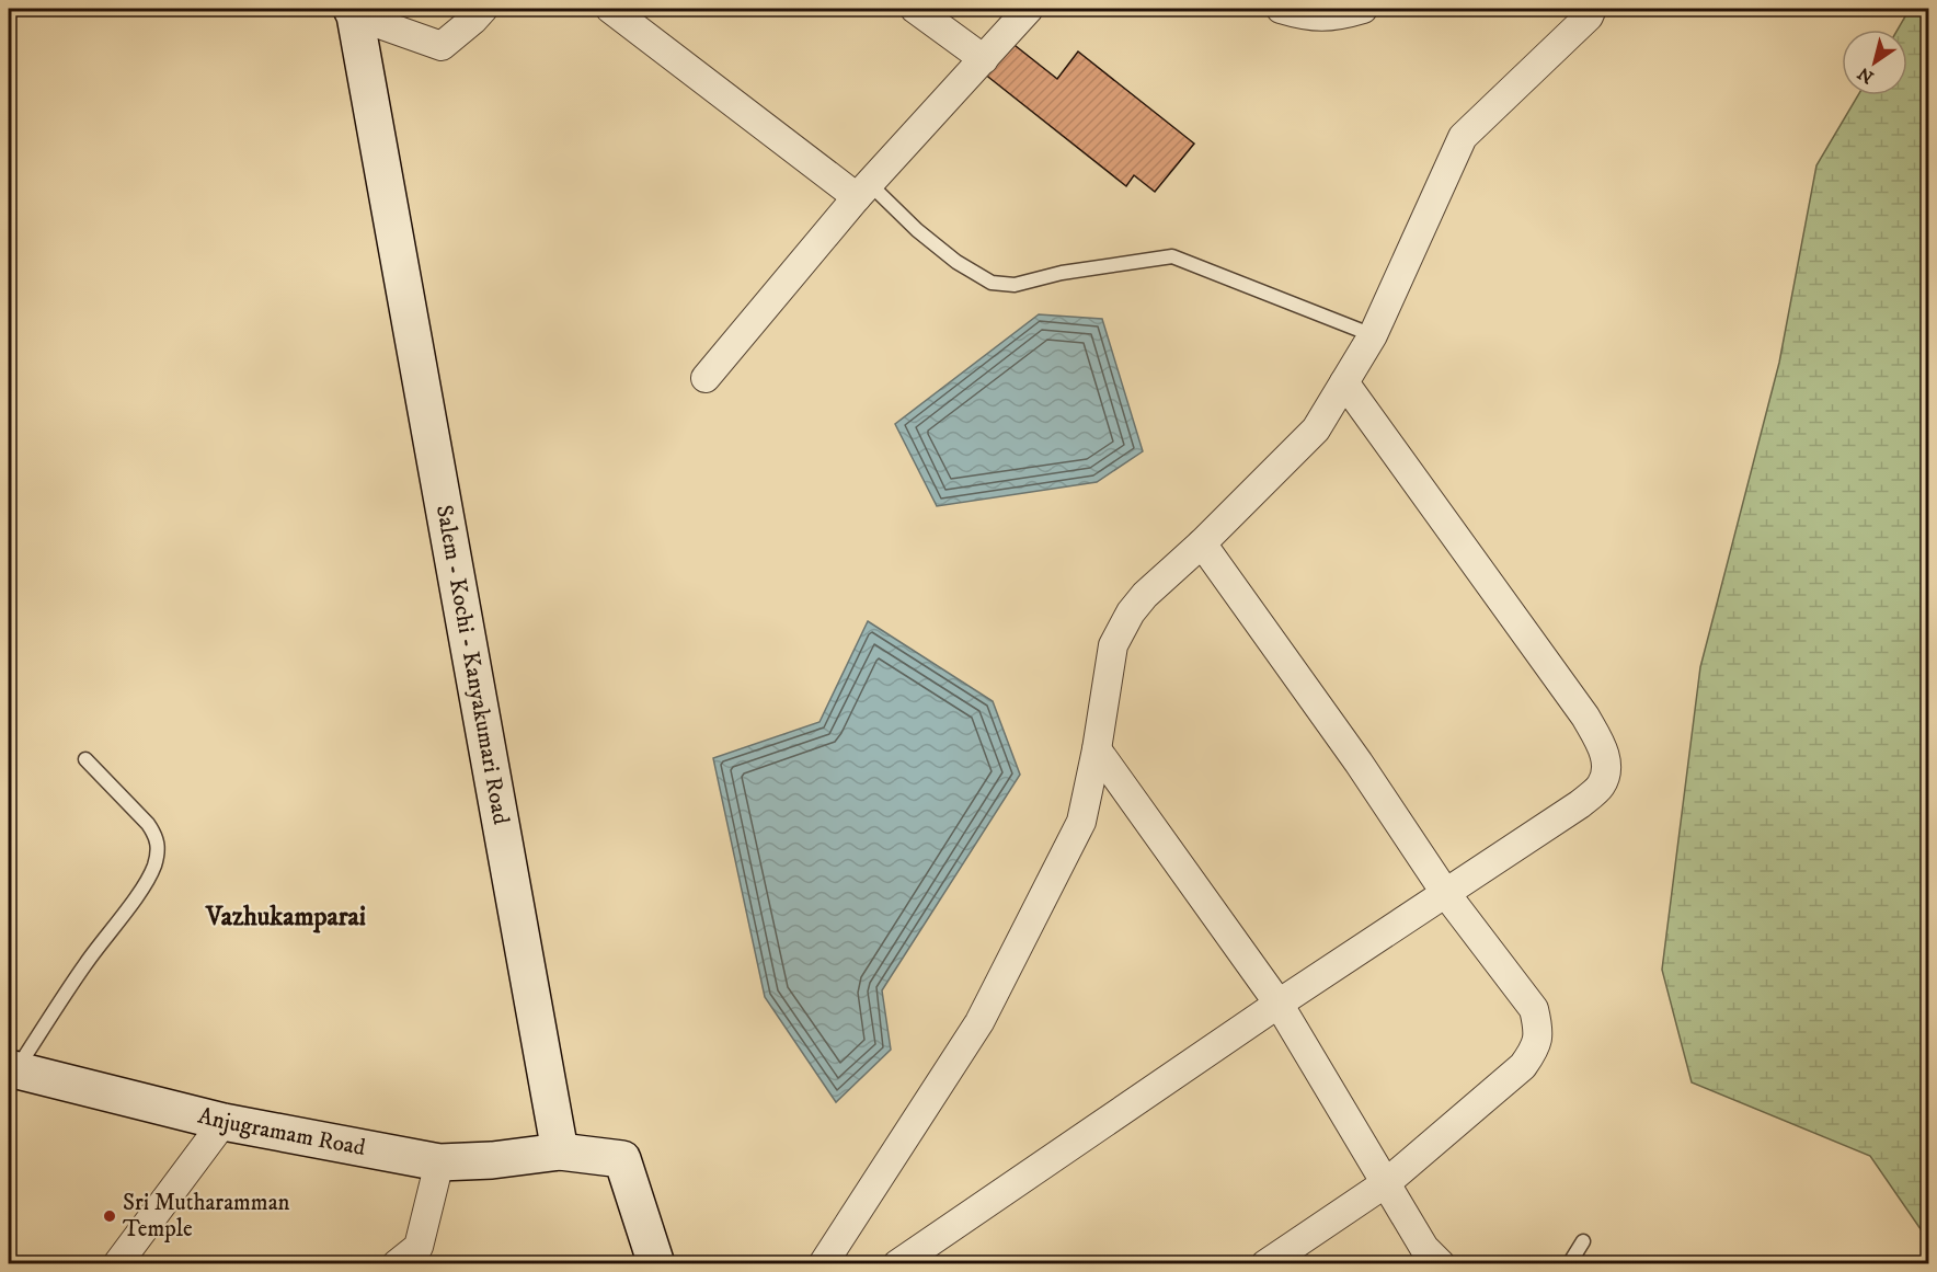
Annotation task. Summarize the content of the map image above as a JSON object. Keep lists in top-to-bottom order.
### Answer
{
  "streets": {
    "main road": ["Salem - Kochi - Kanyakumari Road", "Anjugramam Road"]
  },
  "crossings": [
    ["Salem - Kochi - Kanyakumari Road", "Anjugramam Road"]
  ],
  "districts": ["Vazhukamparai"],
  "places": ["Sri Mutharamman Temple"],
  "north": "bottom left"
}
